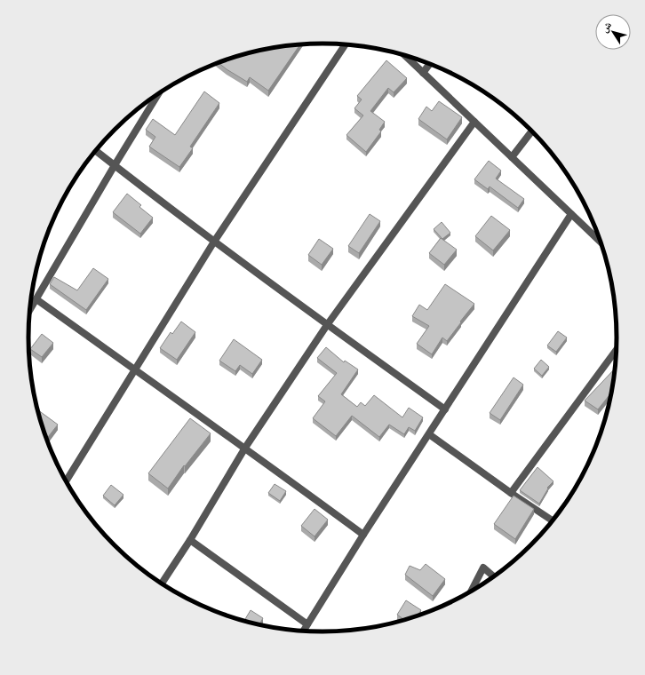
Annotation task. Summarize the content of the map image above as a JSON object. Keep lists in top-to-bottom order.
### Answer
{
  "north": "top left"
}
